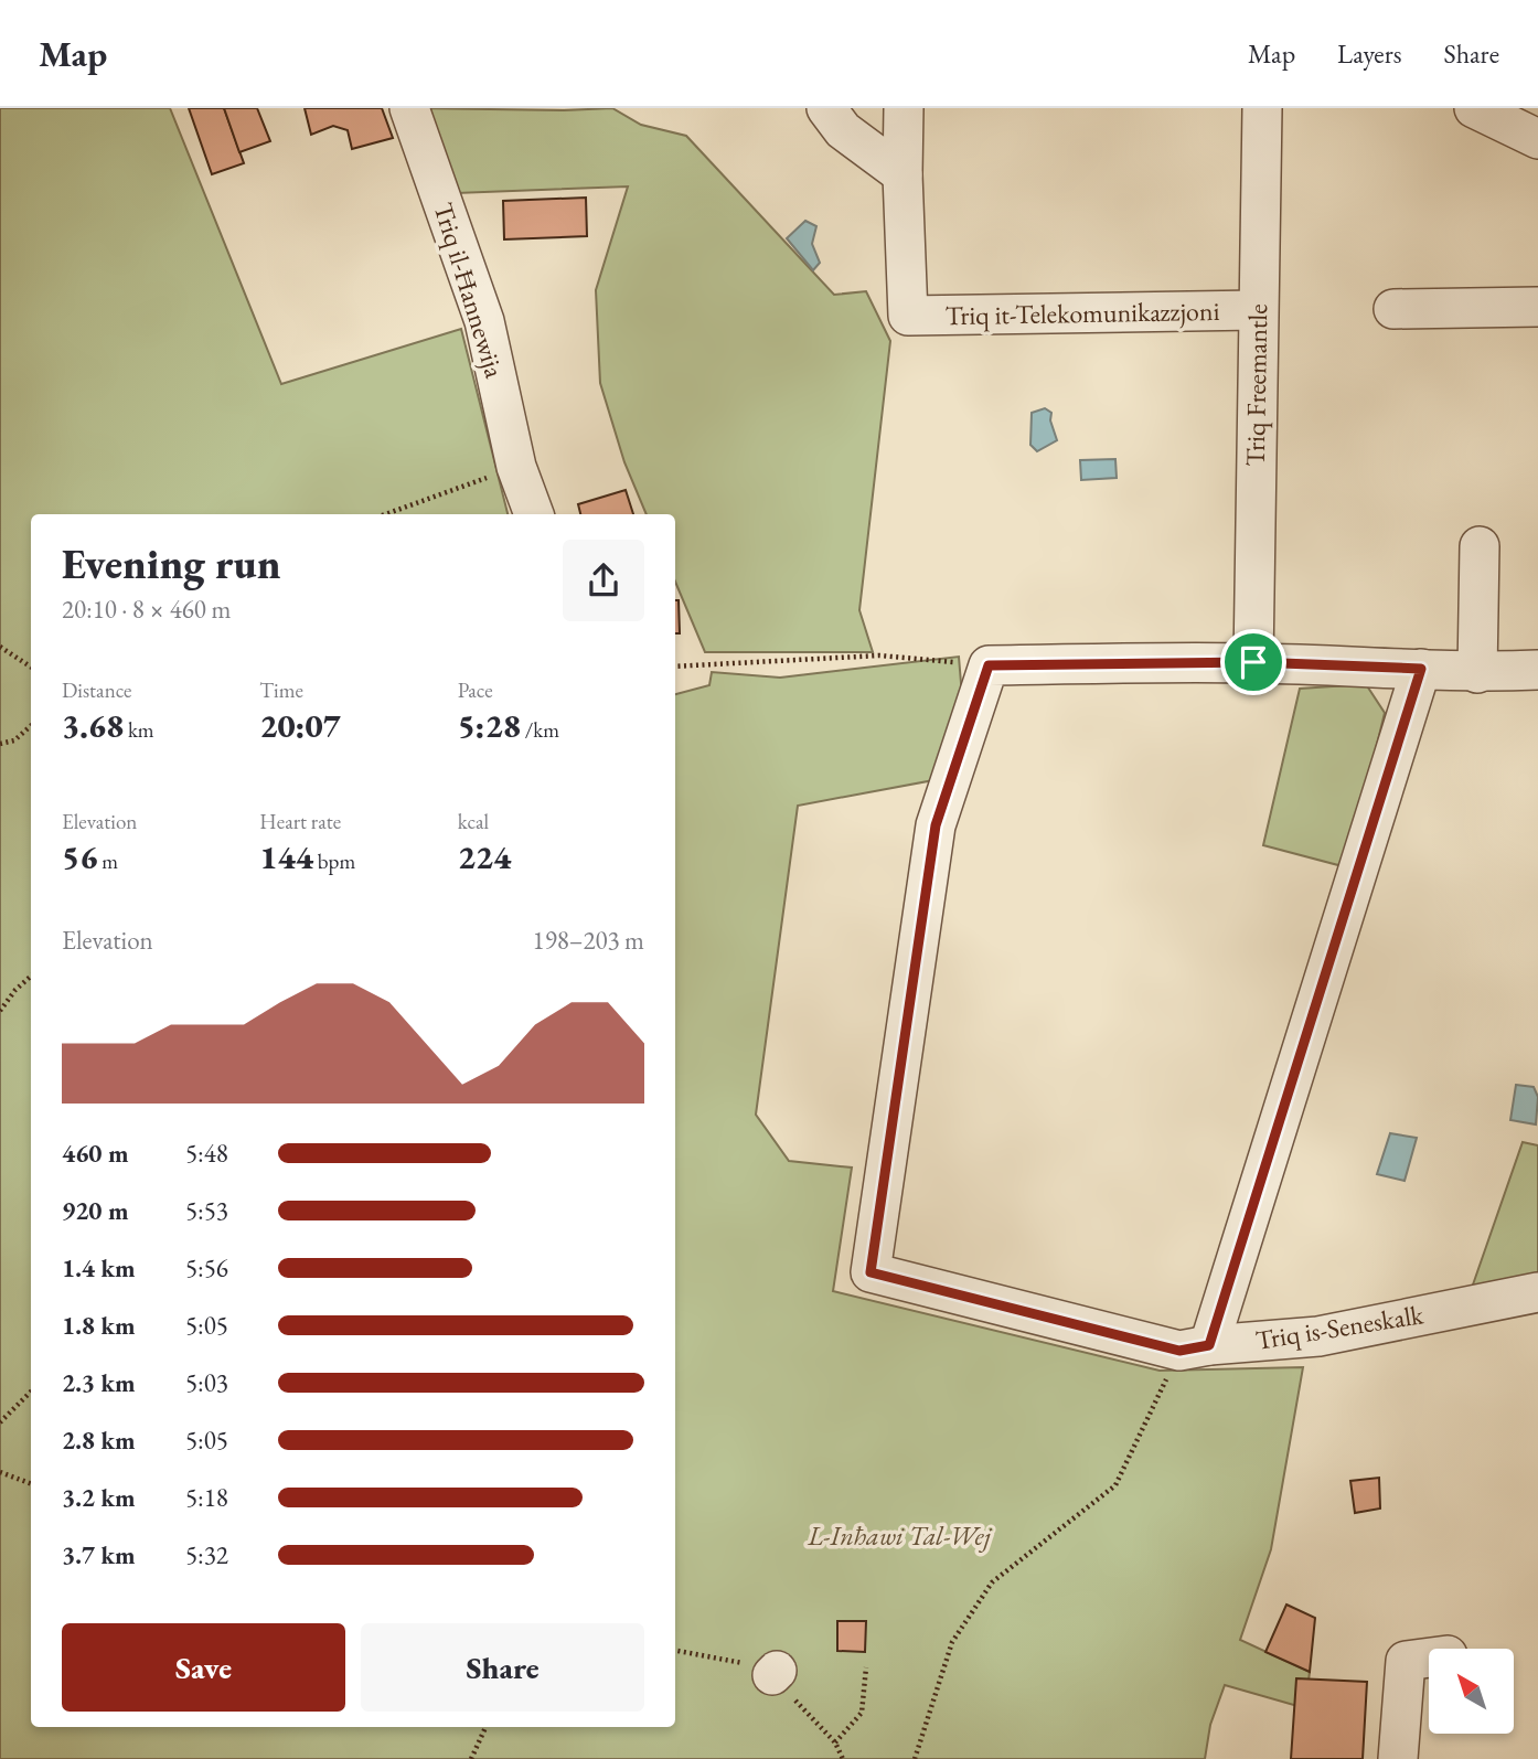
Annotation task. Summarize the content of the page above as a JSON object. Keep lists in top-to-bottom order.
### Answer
{
  "streets": {
    "street": [
      "Triq il-Ħannewija",
      "Triq it-Telekomunikazzjoni",
      "Triq Freemantle",
      "Triq is-Seneskalk"
    ]
  },
  "crossings": [
    ["Triq it-Telekomunikazzjoni", "Triq Freemantle"]
  ],
  "parks": ["L-Inħawi Tal-Wej"],
  "north": "top left",
  "page": {
    "header": "Map",
    "nav": ["Map", "Layers", "Share"],
    "heading": ["Evening run", "20:10 · 8 × 460 m"],
    "stats": [
      ["Distance", "3.68 km"],
      ["Time", "20:07"],
      ["Pace", "5:28 /km"],
      ["Elevation", "56 m"],
      ["Heart rate", "144 bpm"],
      ["kcal", "224"]
    ],
    "chart": ["Elevation", "198–203 m"],
    "list": [
      {
        "name": "460 m",
        "note": "5:48"
      },
      {
        "name": "920 m",
        "note": "5:53"
      },
      {
        "name": "1.4 km",
        "note": "5:56"
      },
      {
        "name": "1.8 km",
        "note": "5:05"
      },
      {
        "name": "2.3 km",
        "note": "5:03"
      },
      {
        "name": "2.8 km",
        "note": "5:05"
      },
      {
        "name": "3.2 km",
        "note": "5:18"
      },
      {
        "name": "3.7 km",
        "note": "5:32"
      }
    ],
    "buttons": ["Save", "Share"]
  }
}
